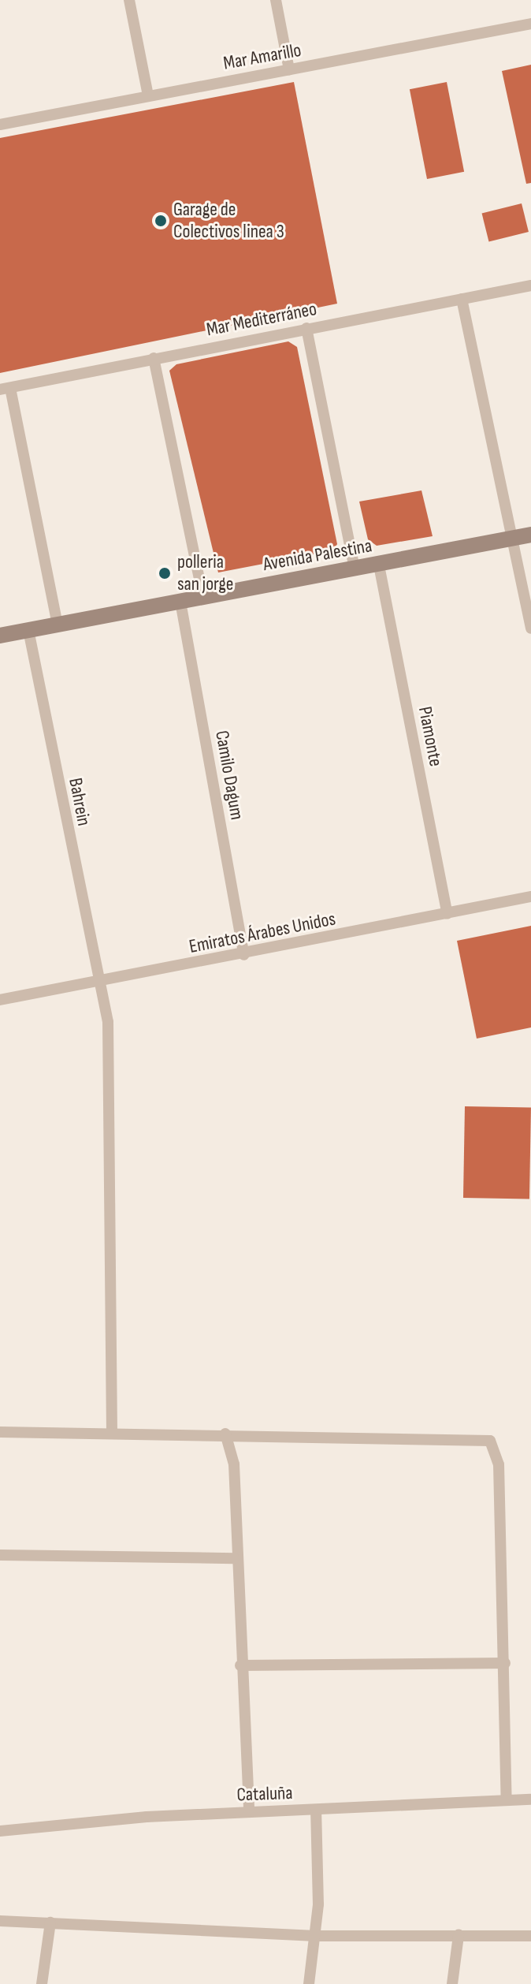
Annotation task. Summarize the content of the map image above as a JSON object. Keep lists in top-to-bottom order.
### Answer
{
  "streets": {
    "street": [
      "Mar Amarillo",
      "Mar Mediterráneo",
      "Avenida Palestina",
      "Piamonte",
      "Camilo Dagum",
      "Bahrein",
      "Emiratos Árabes Unidos",
      "Cataluña"
    ]
  },
  "crossings": [
    ["Avenida Palestina", "Piamonte"],
    ["Avenida Palestina", "Camilo Dagum"],
    ["Avenida Palestina", "Bahrein"],
    ["Piamonte", "Emiratos Árabes Unidos"],
    ["Camilo Dagum", "Emiratos Árabes Unidos"],
    ["Bahrein", "Emiratos Árabes Unidos"]
  ],
  "places": ["Garage de Colectivos linea 3", "polleria san jorge"]
}
